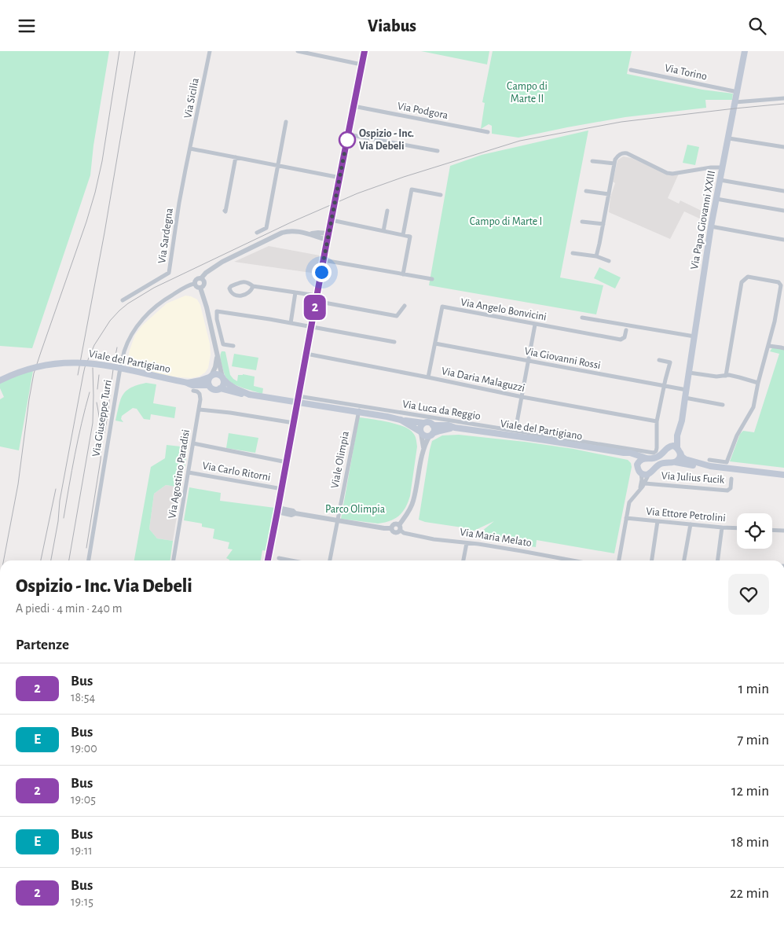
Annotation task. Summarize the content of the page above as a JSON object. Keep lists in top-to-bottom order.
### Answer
{
  "streets": {
    "main road": ["Via Papa Giovanni XXIII", "Viale del Partigiano"],
    "street": [
      "Via Torino",
      "Via Sicilia",
      "Via Podgora",
      "Via Sardegna",
      "Via Angelo Bonvicini",
      "Via Giovanni Rossi",
      "Via Daria Malaguzzi",
      "Via Luca da Reggio",
      "Via Giuseppe Turri",
      "Viale Olimpia",
      "Via Carlo Ritorni",
      "Via Agostino Paradisi",
      "Via Julius Fucik",
      "Via Ettore Petrolini",
      "Via Maria Melato"
    ]
  },
  "crossings": [
    ["Via Torino", "Via Papa Giovanni XXIII"],
    ["Via Sicilia", "Via Sardegna"],
    ["Via Papa Giovanni XXIII", "Via Giovanni Rossi"],
    ["Via Angelo Bonvicini", "Via Giovanni Rossi"],
    ["Via Angelo Bonvicini", "Via Daria Malaguzzi"],
    ["Via Daria Malaguzzi", "Via Luca da Reggio"],
    ["Via Luca da Reggio", "Viale Olimpia"],
    ["Via Carlo Ritorni", "Via Agostino Paradisi"]
  ],
  "parks": ["Campo di Marte II", "Campo di Marte I", "Parco Olimpia"],
  "places": ["Ospizio - Inc. Via Debeli"],
  "lines": ["bus line 2"],
  "page": {
    "header": "Viabus",
    "on_map": "2",
    "heading": [
      ["Ospizio - Inc. Via Debeli", "A piedi · 4 min · 240 m"],
      "Partenze"
    ],
    "list": [
      {
        "mark": "2",
        "name": "Bus",
        "note": "18:54",
        "value": "1 min"
      },
      {
        "mark": "E",
        "name": "Bus",
        "note": "19:00",
        "value": "7 min"
      },
      {
        "mark": "2",
        "name": "Bus",
        "note": "19:05",
        "value": "12 min"
      },
      {
        "mark": "E",
        "name": "Bus",
        "note": "19:11",
        "value": "18 min"
      },
      {
        "mark": "2",
        "name": "Bus",
        "note": "19:15",
        "value": "22 min"
      }
    ]
  }
}
